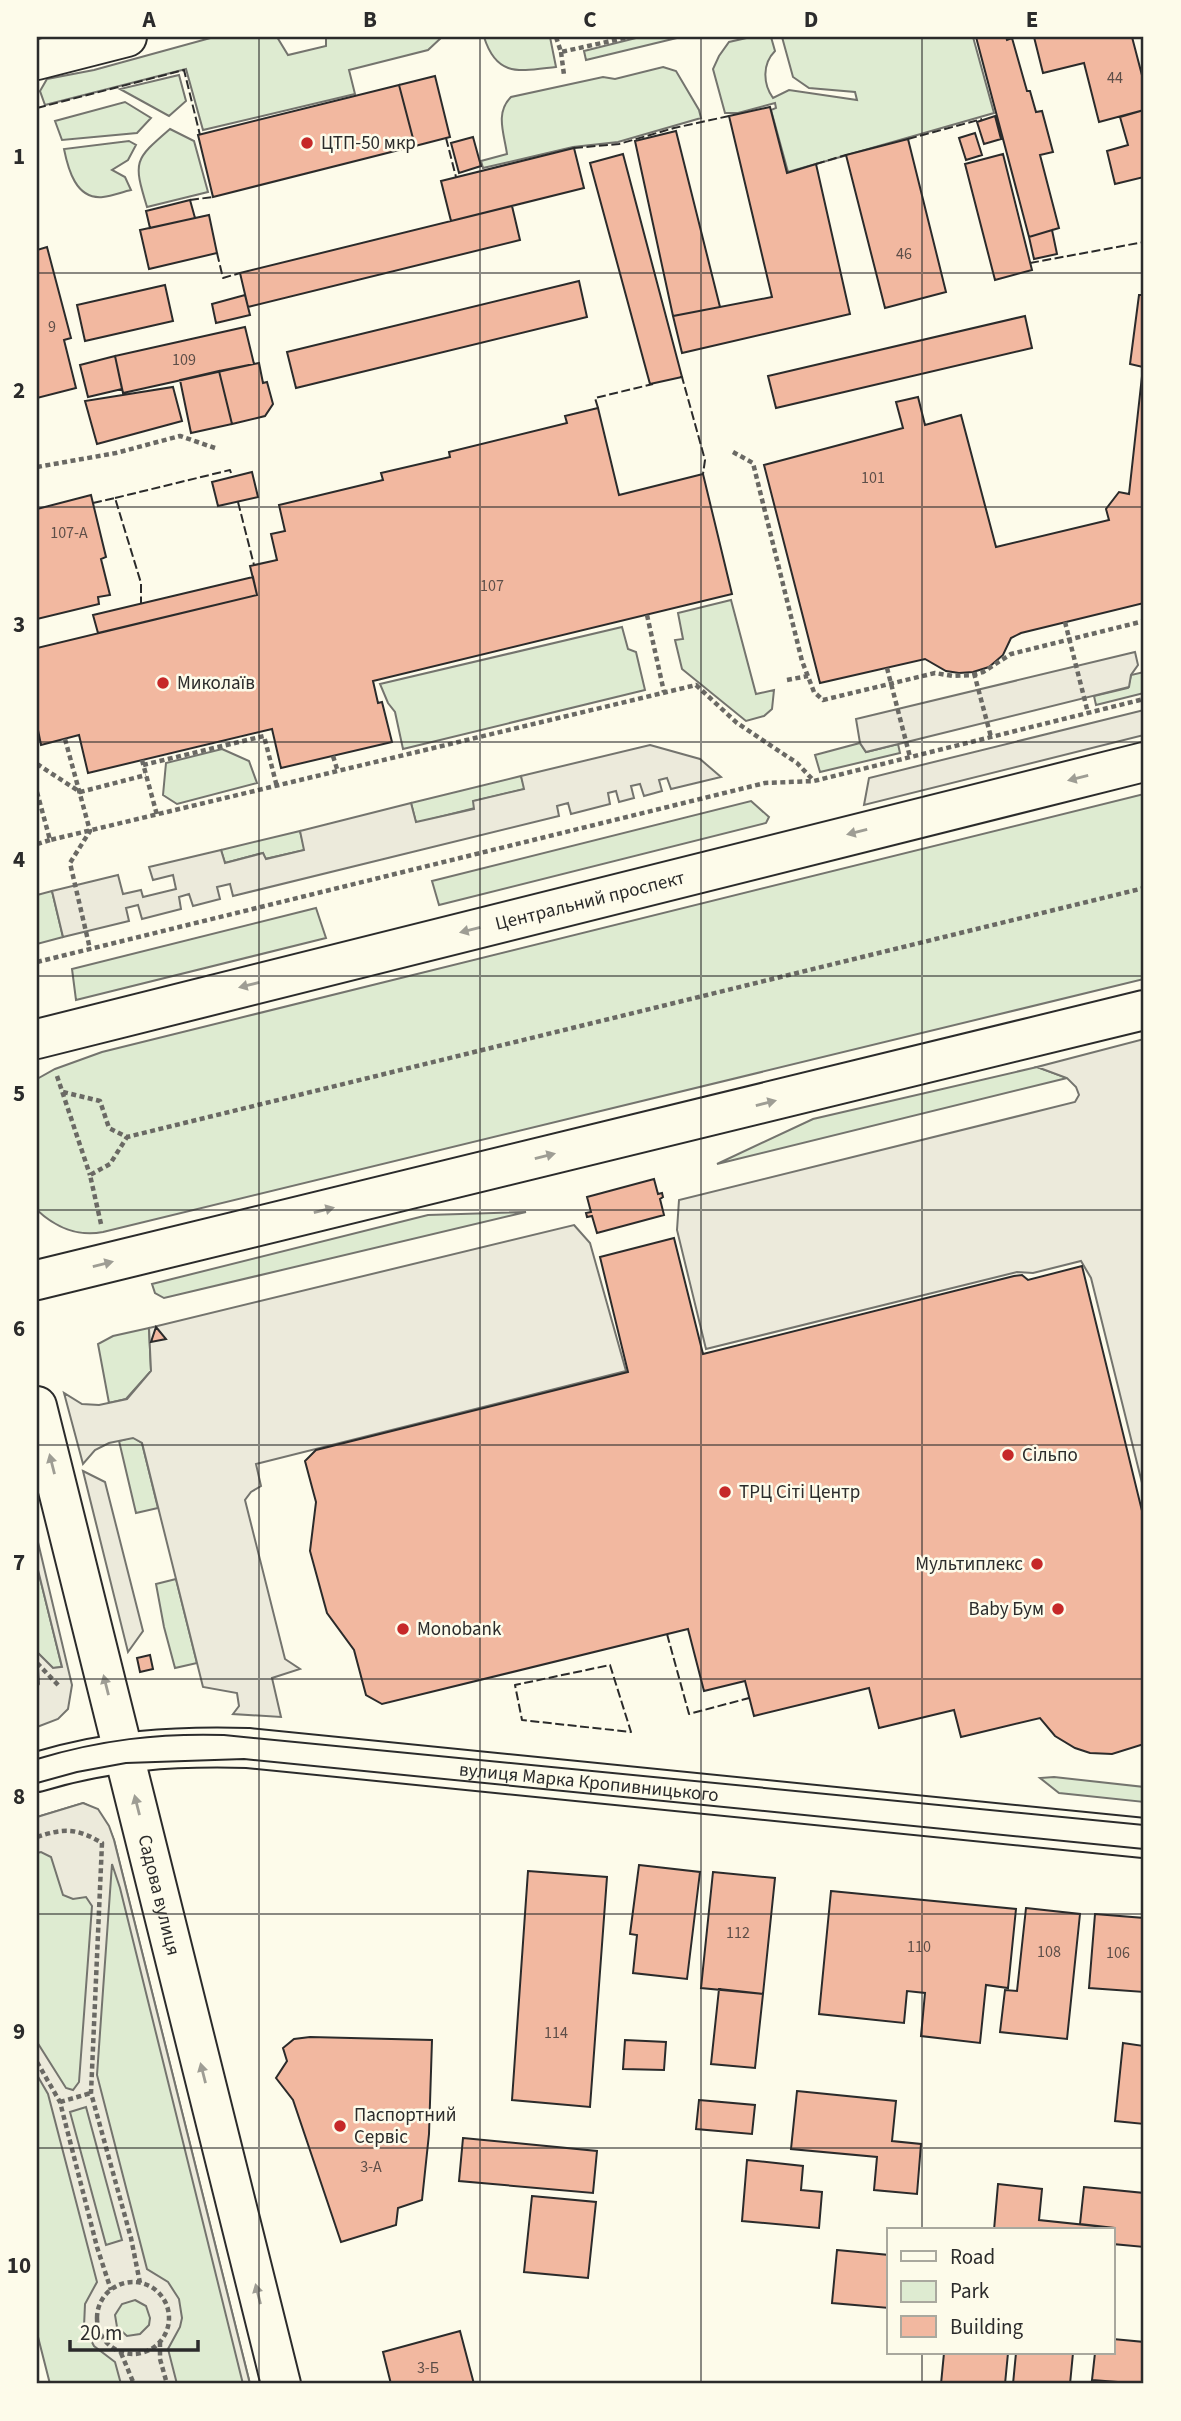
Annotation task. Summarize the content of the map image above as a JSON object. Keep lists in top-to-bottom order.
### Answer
{
  "streets": {
    "main road": ["Центральний проспект", "вулиця Марка Кропивницького", "Садова вулиця"]
  },
  "crossings": [
    ["вулиця Марка Кропивницького", "Садова вулиця"]
  ],
  "one_way": ["Садова вулиця"],
  "places": [
    "ЦТП-50 мкр",
    "Миколаїв",
    "Сільпо",
    "ТРЦ Сіті Центр",
    "Мультиплекс",
    "Baby Бум",
    "Monobank",
    "Паспортний Сервіс"
  ],
  "house_numbers": [
    "44",
    "46",
    "9",
    "109",
    "101",
    "107-А",
    "107",
    "112",
    "110",
    "108",
    "106",
    "114",
    "3-А",
    "3-Б"
  ],
  "legend": ["Road", "Park", "Building"],
  "scale_bar": "20 m",
  "grid": {
    "columns": [
      "A",
      "B",
      "C",
      "D",
      "E"
    ],
    "rows": [
      "1",
      "2",
      "3",
      "4",
      "5",
      "6",
      "7",
      "8",
      "9",
      "10"
    ]
  }
}
